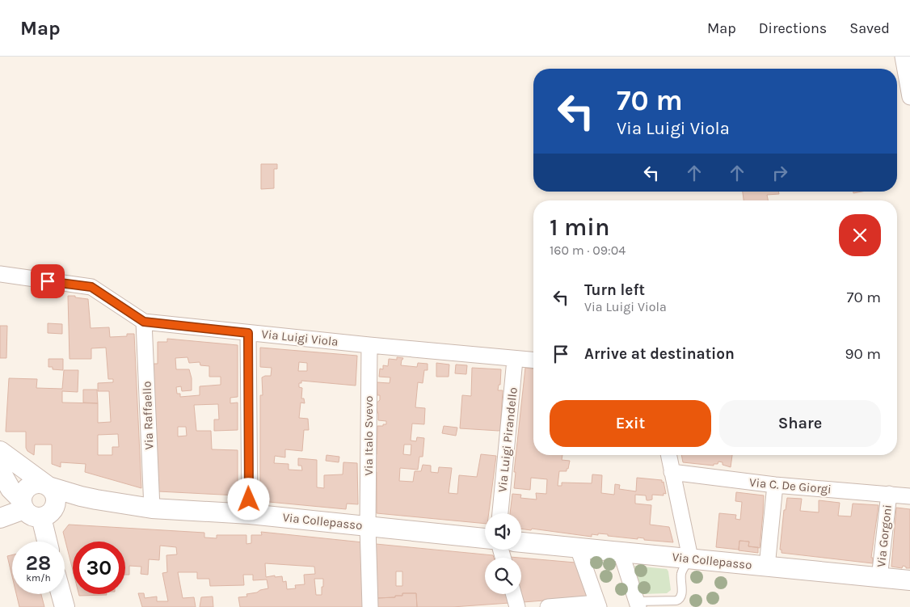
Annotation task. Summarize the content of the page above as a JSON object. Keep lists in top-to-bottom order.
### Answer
{
  "streets": {
    "street": [
      "Via Luigi Viola",
      "Via Raffaello",
      "Via Italo Svevo",
      "Via Luigi Pirandello",
      "Via C. De Giorgi",
      "Via Collepasso",
      "Via Gorgoni"
    ]
  },
  "crossings": [
    ["Via Luigi Viola", "Via Raffaello"],
    ["Via Luigi Viola", "Via Italo Svevo"],
    ["Via Luigi Viola", "Via Luigi Pirandello"],
    ["Via Raffaello", "Via Collepasso"],
    ["Via Italo Svevo", "Via Collepasso"],
    ["Via C. De Giorgi", "Via Gorgoni"],
    ["Via Collepasso", "Via Gorgoni"]
  ],
  "page": {
    "header": "Map",
    "nav": ["Map", "Directions", "Saved"],
    "turn": ["70 m", "Via Luigi Viola"],
    "heading": ["1 min", "160 m · 09:04"],
    "list": [
      {
        "name": "Turn left",
        "note": "Via Luigi Viola",
        "value": "70 m"
      },
      {
        "name": "Arrive at destination",
        "value": "90 m"
      }
    ],
    "buttons": ["Exit", "Share"],
    "speed": "28 km/h",
    "limit": "30"
  }
}
